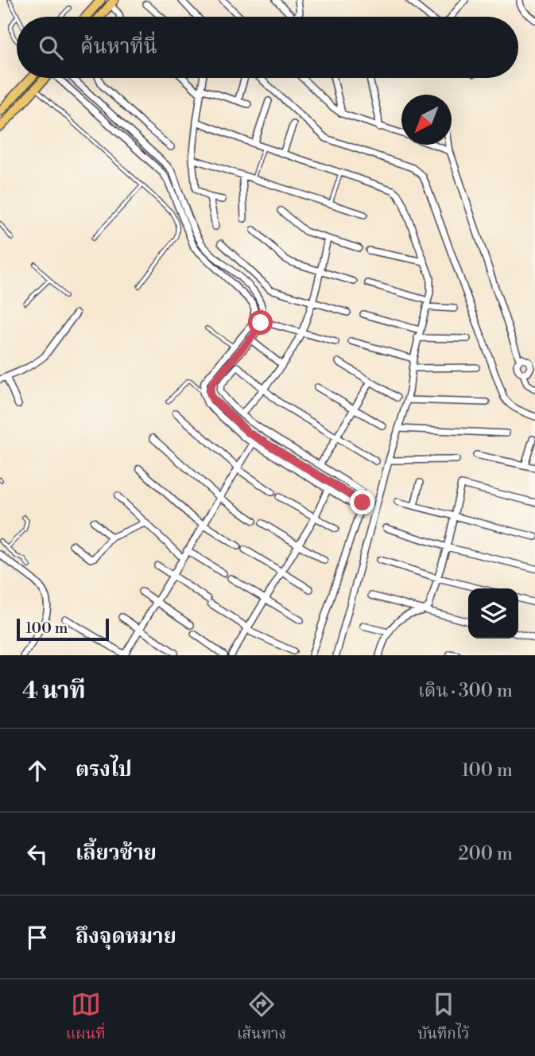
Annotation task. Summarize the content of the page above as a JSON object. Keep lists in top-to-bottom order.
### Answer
{
  "scale_bar": "100 m",
  "north": "bottom left",
  "page": {
    "search": "ค้นหาที่นี่",
    "scale": "100 m",
    "heading": ["4 นาที", "เดิน · 300 m"],
    "list": [
      ["ตรงไป", "100 m"],
      ["เลี้ยวซ้าย", "200 m"],
      "ถึงจุดหมาย"
    ],
    "nav": ["แผนที่", "เส้นทาง", "บันทึกไว้"]
  }
}
